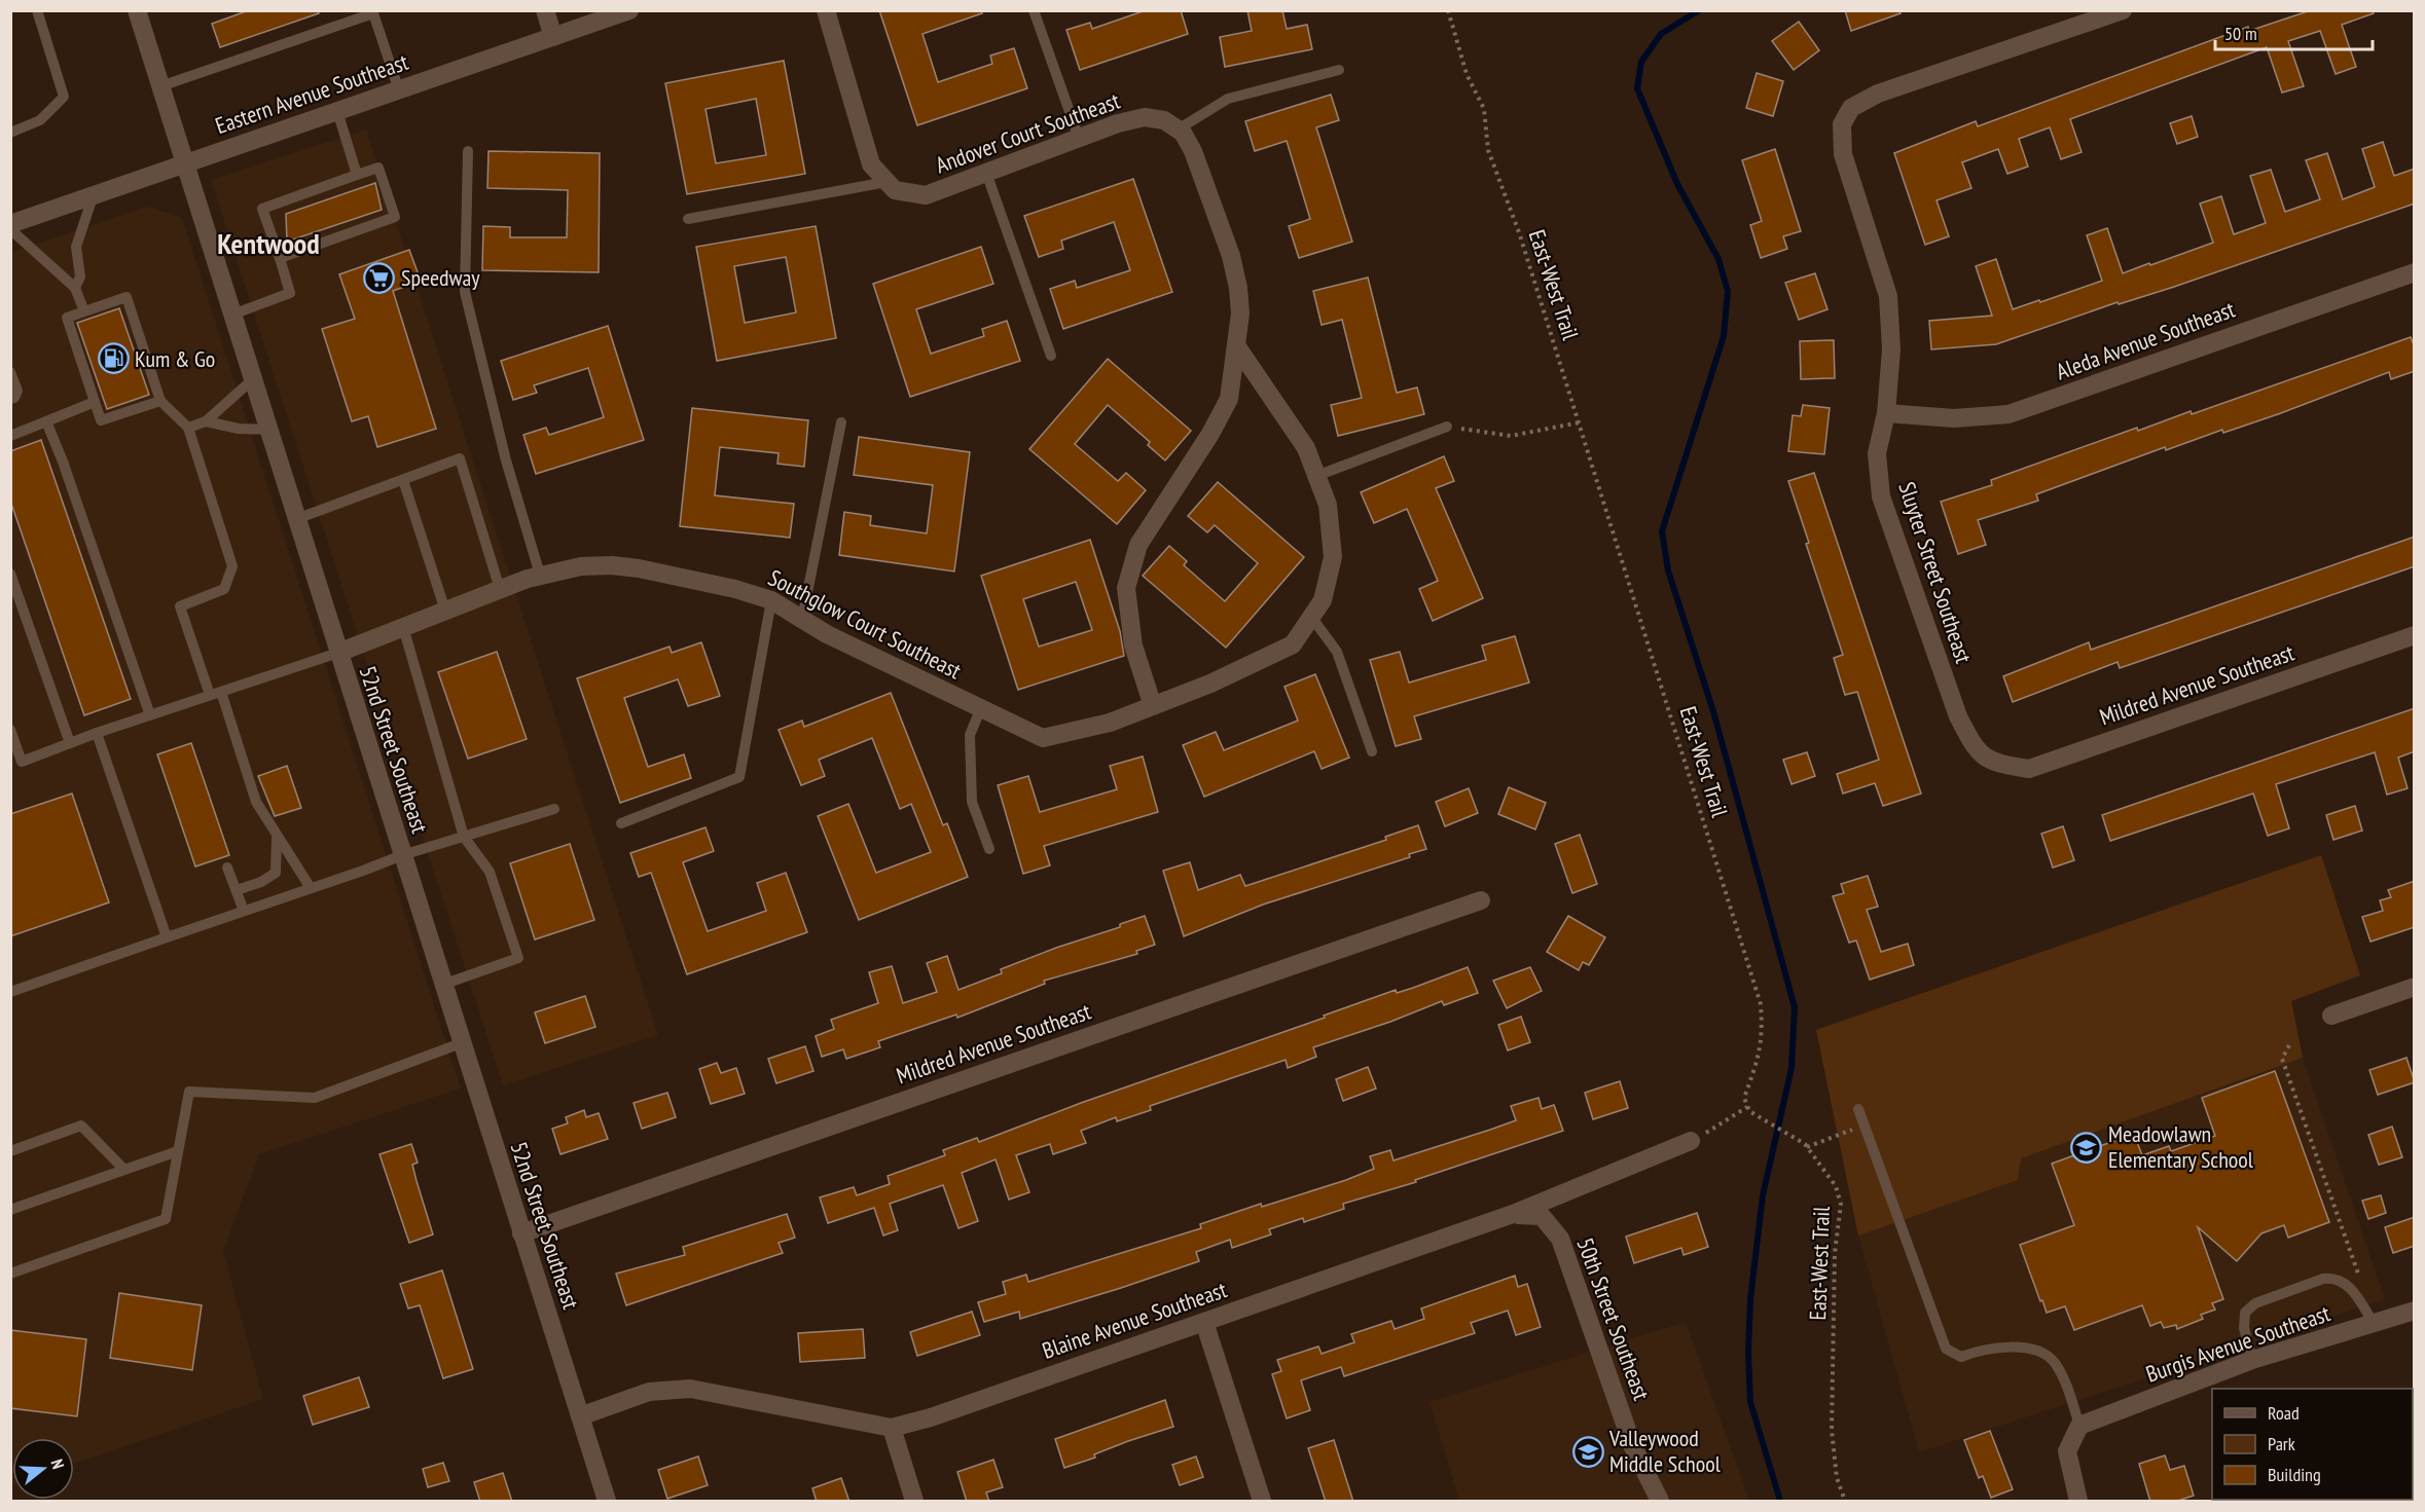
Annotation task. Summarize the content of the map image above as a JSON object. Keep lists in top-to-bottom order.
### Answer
{
  "streets": {
    "street": [
      "Eastern Avenue Southeast",
      "Andover Court Southeast",
      "Aleda Avenue Southeast",
      "Sluyter Street Southeast",
      "Southglow Court Southeast",
      "Mildred Avenue Southeast",
      "52nd Street Southeast",
      "50th Street Southeast",
      "Blaine Avenue Southeast",
      "Burgis Avenue Southeast"
    ],
    "path": ["East-West Trail"]
  },
  "crossings": [
    ["Eastern Avenue Southeast", "52nd Street Southeast"],
    ["Aleda Avenue Southeast", "Sluyter Street Southeast"],
    ["Sluyter Street Southeast", "Mildred Avenue Southeast"],
    ["Southglow Court Southeast", "52nd Street Southeast"],
    ["Mildred Avenue Southeast", "52nd Street Southeast"],
    ["52nd Street Southeast", "Blaine Avenue Southeast"],
    ["50th Street Southeast", "Blaine Avenue Southeast"]
  ],
  "districts": ["Kentwood"],
  "places": {
    "supermarket": ["Speedway"],
    "fuel station": ["Kum & Go"],
    "school or university": ["Meadowlawn Elementary School", "Valleywood Middle School"]
  },
  "legend": ["Road", "Park", "Building"],
  "scale_bar": "50 m",
  "north": "right"
}
